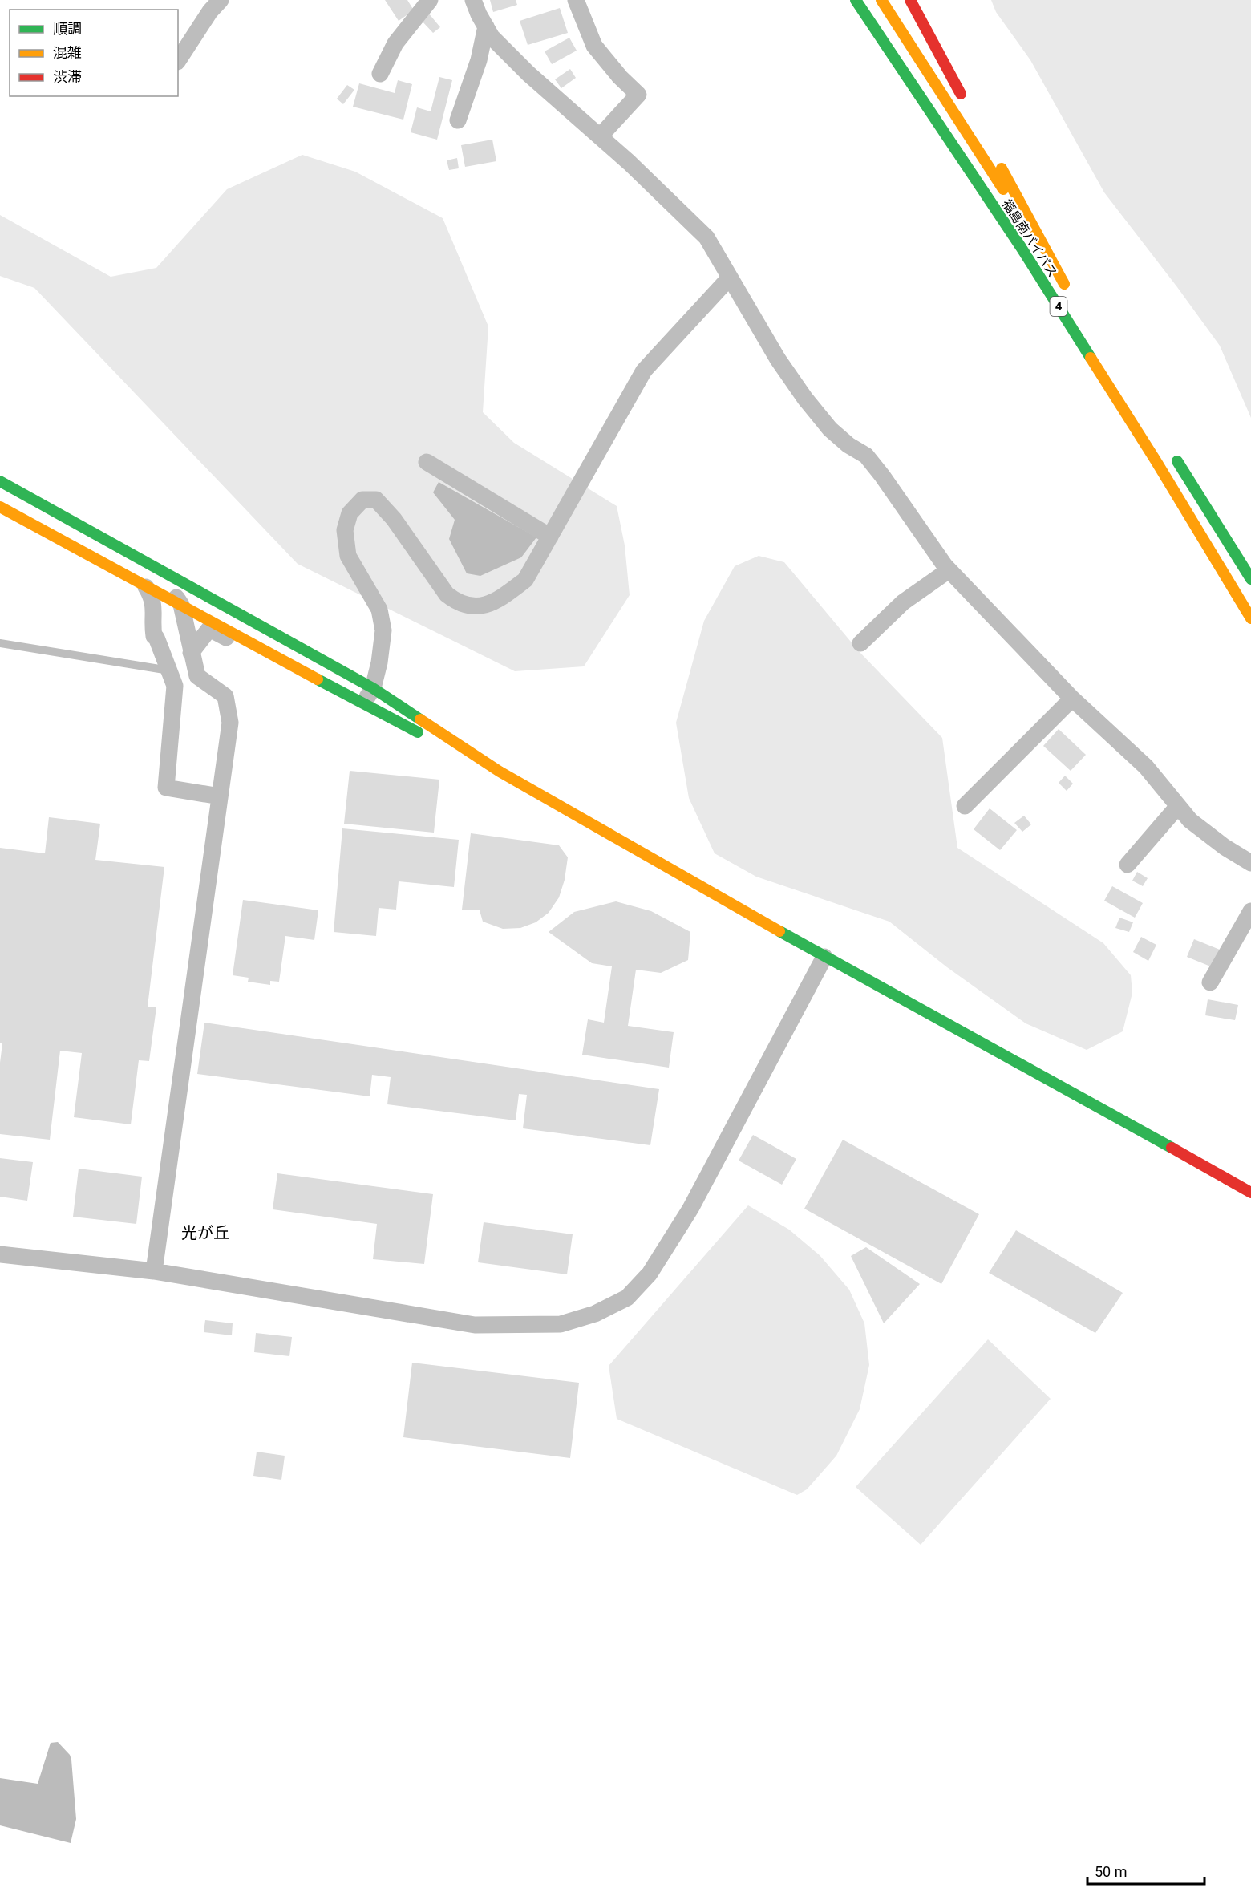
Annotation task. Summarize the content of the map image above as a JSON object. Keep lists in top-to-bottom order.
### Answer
{
  "streets": {
    "main road": ["福島南バイパス", "4"]
  },
  "districts": ["光が丘"],
  "legend": ["順調", "混雑", "渋滞"],
  "scale_bar": "50 m"
}
